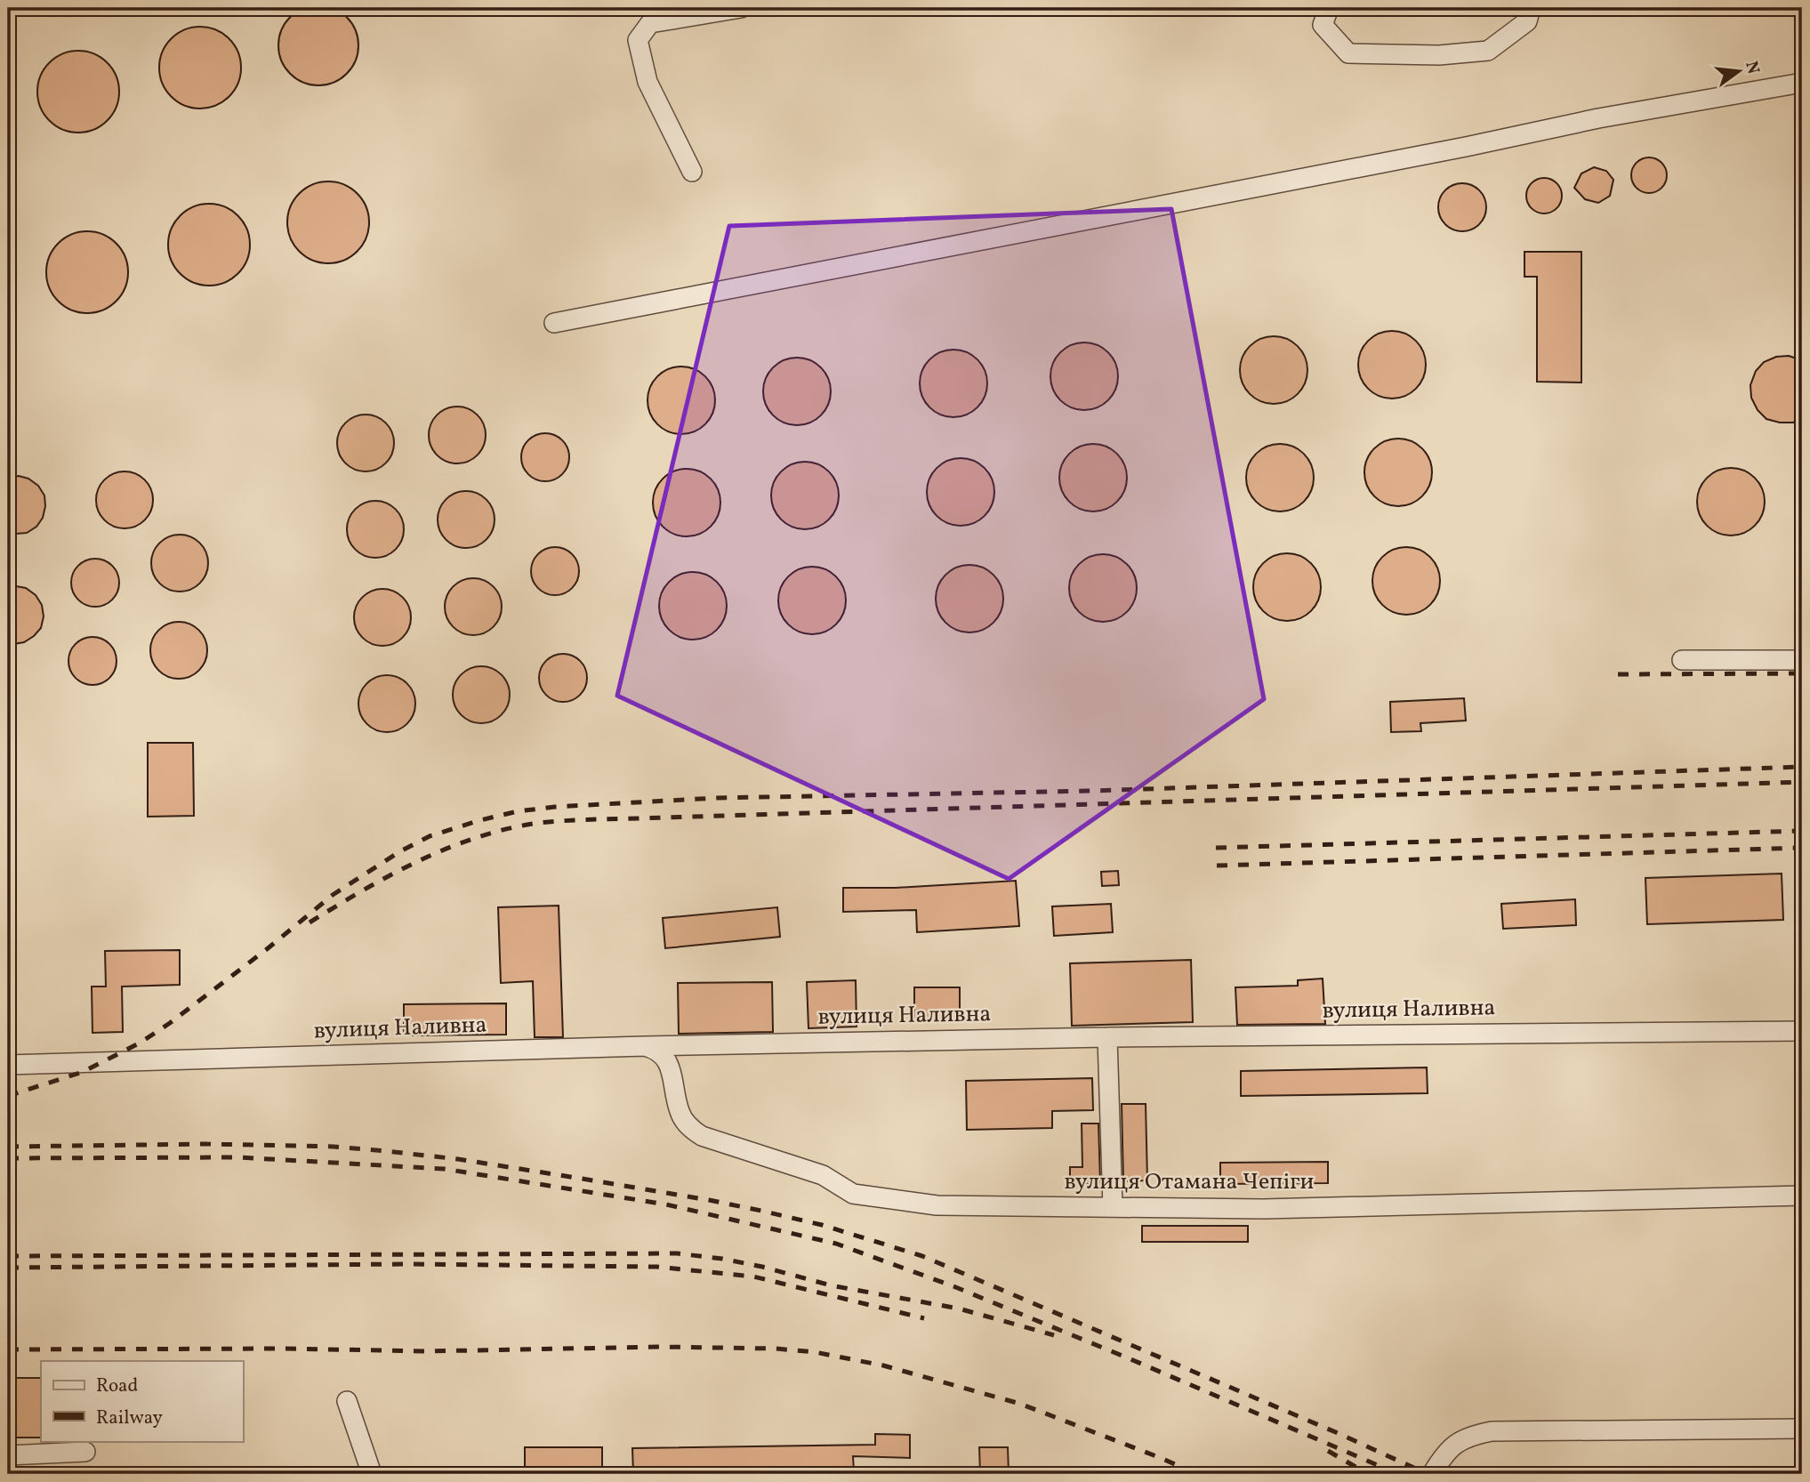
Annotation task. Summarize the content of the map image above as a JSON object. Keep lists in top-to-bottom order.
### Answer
{
  "streets": {
    "street": ["вулиця Наливна", "вулиця Отамана Чепіги"]
  },
  "crossings": [
    ["вулиця Наливна", "вулиця Отамана Чепіги"]
  ],
  "legend": ["Road", "Railway"],
  "north": "right"
}
